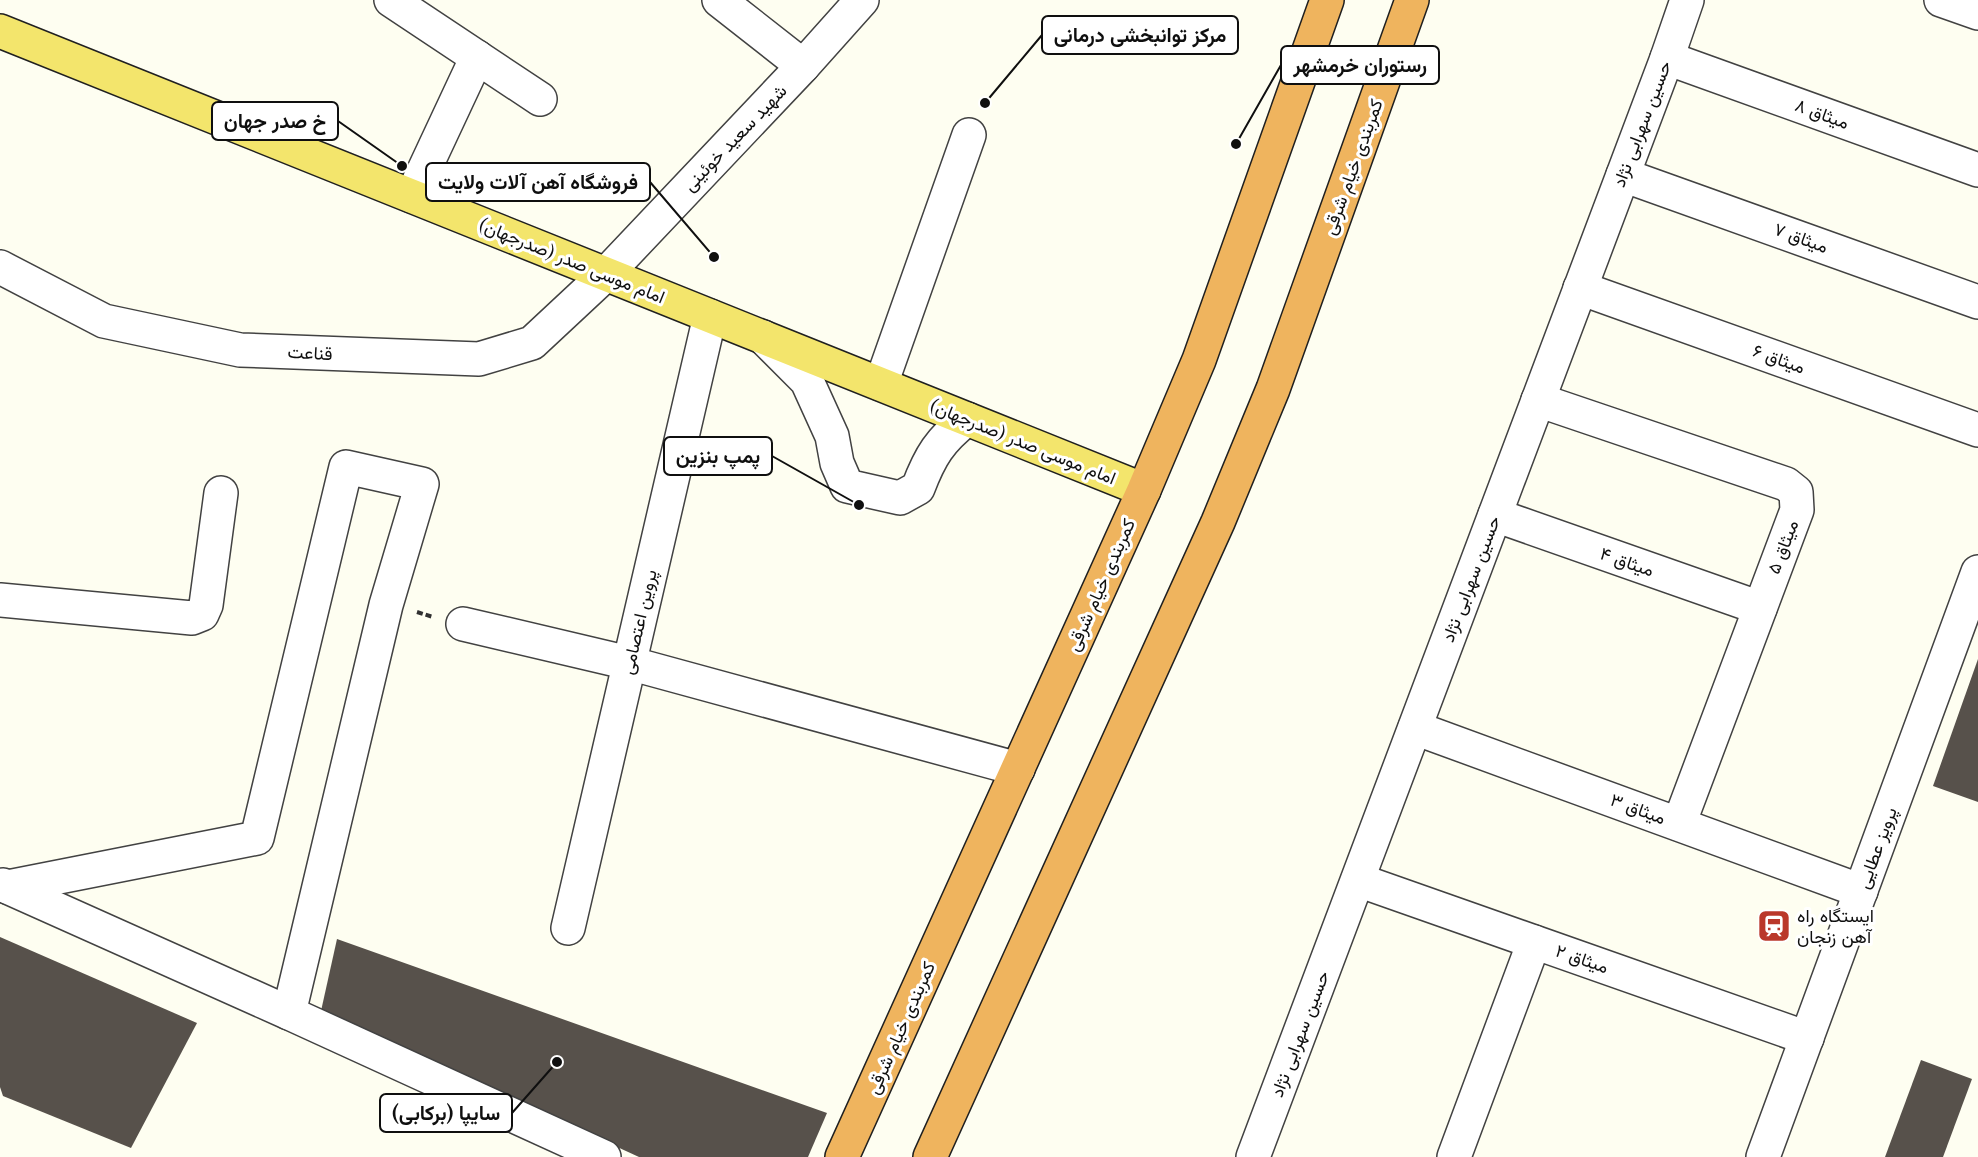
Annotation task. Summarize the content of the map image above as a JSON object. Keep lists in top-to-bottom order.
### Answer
{
  "streets": {
    "highway": ["کمربندی خیام شرقی"],
    "main road": ["(صدرجهان) امام موسی صدر"],
    "street": [
      "میثاق ۸",
      "حسین سهرابی نژاد",
      "شهید سعید خوئینی",
      "میثاق ۷",
      "قناعت",
      "میثاق ۶",
      "میثاق ۵",
      "میثاق ۴",
      "پروین اعتصامی",
      "میثاق ۳",
      "پرویز عطایی",
      "میثاق ۲"
    ]
  },
  "crossings": [
    ["میثاق ۸", "حسین سهرابی نژاد"],
    ["حسین سهرابی نژاد", "میثاق ۷"],
    ["حسین سهرابی نژاد", "میثاق ۶"],
    ["حسین سهرابی نژاد", "میثاق ۵"],
    ["حسین سهرابی نژاد", "میثاق ۴"],
    ["حسین سهرابی نژاد", "میثاق ۳"],
    ["حسین سهرابی نژاد", "میثاق ۲"],
    ["شهید سعید خوئینی", "(صدرجهان) امام موسی صدر"],
    ["شهید سعید خوئینی", "قناعت"],
    ["کمربندی خیام شرقی", "(صدرجهان) امام موسی صدر"],
    ["(صدرجهان) امام موسی صدر", "قناعت"],
    ["(صدرجهان) امام موسی صدر", "پروین اعتصامی"],
    ["میثاق ۵", "میثاق ۴"],
    ["میثاق ۵", "میثاق ۳"],
    ["میثاق ۳", "پرویز عطایی"],
    ["پرویز عطایی", "میثاق ۲"]
  ],
  "places": {
    "other": [
      "مرکز توانبخشی درمانی",
      "رستوران خرمشهر",
      "خ صدر جهان",
      "فروشگاه آهن آلات ولایت",
      "پمپ بنزین",
      "سایپا (برکابی)"
    ],
    "station": ["ایستگاه راه آهن زنجان"]
  }
}
